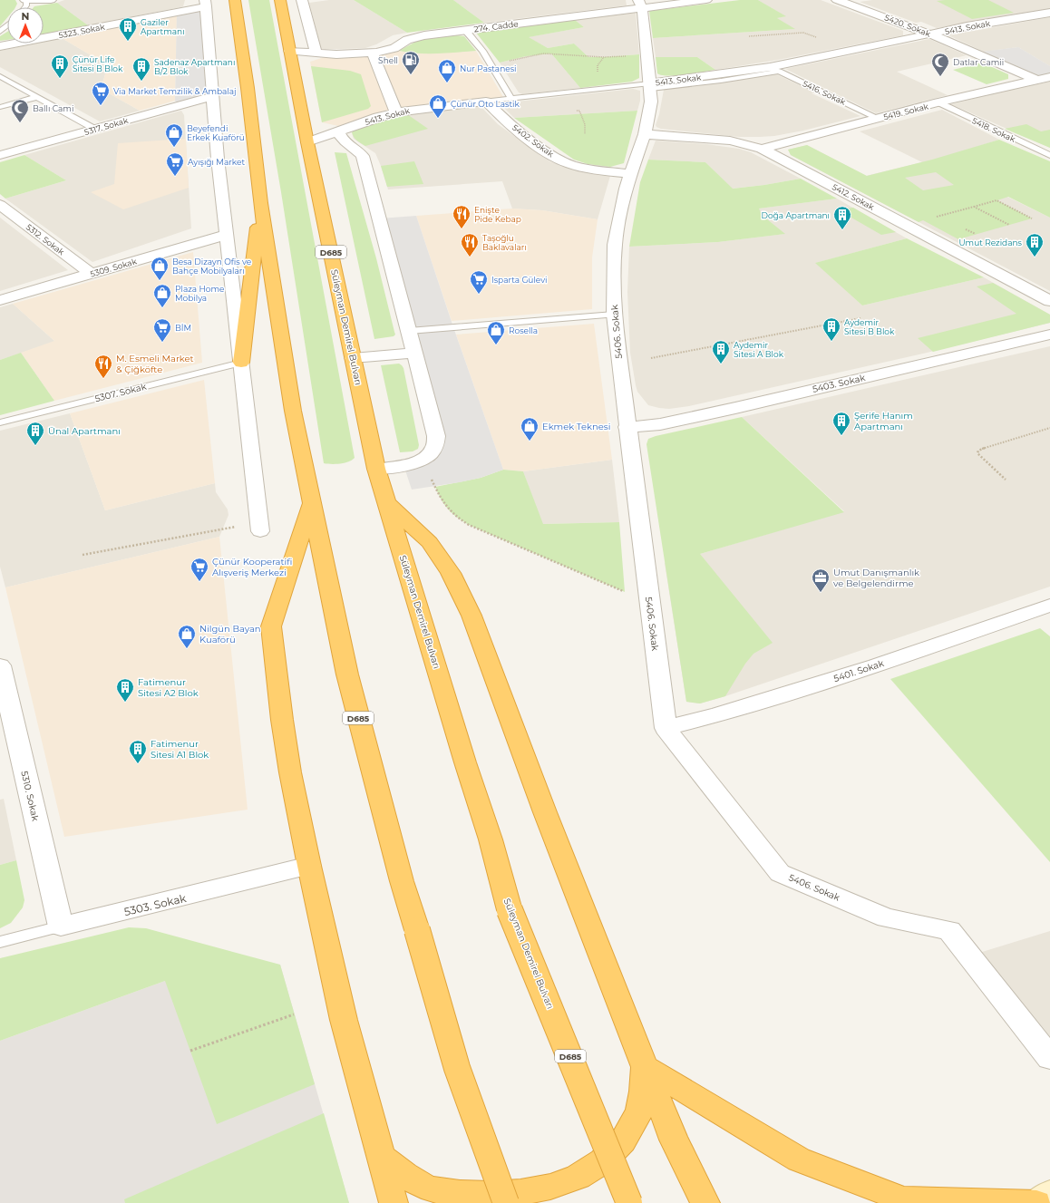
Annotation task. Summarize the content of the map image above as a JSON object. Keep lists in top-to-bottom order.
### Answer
{
  "streets": {
    "highway": ["D685", "Süleyman Demirel Bulvarı"],
    "street": [
      "5420. Sokak",
      "274. Cadde",
      "5413. Sokak",
      "5323. Sokak",
      "5419. Sokak",
      "5317. Sokak",
      "5402. Sokak",
      "5412. Sokak",
      "5312. Sokak",
      "5309. Sokak",
      "5406. Sokak",
      "5403. Sokak",
      "5401. Sokak",
      "5310. Sokak",
      "5303. Sokak"
    ],
    "lane": ["5416. Sokak", "5418. Sokak", "5307. Sokak"]
  },
  "crossings": [
    ["5420. Sokak", "5413. Sokak"],
    ["5420. Sokak", "5419. Sokak"],
    ["274. Cadde", "Süleyman Demirel Bulvarı"],
    ["274. Cadde", "5406. Sokak"],
    ["5413. Sokak", "5416. Sokak"],
    ["5413. Sokak", "5402. Sokak"],
    ["5413. Sokak", "Süleyman Demirel Bulvarı"],
    ["5413. Sokak", "5406. Sokak"],
    ["5416. Sokak", "5419. Sokak"],
    ["5419. Sokak", "5418. Sokak"],
    ["5419. Sokak", "5412. Sokak"],
    ["5402. Sokak", "5406. Sokak"],
    ["5412. Sokak", "5406. Sokak"],
    ["5312. Sokak", "5309. Sokak"],
    ["5406. Sokak", "5403. Sokak"],
    ["5406. Sokak", "5401. Sokak"],
    ["5310. Sokak", "5303. Sokak"]
  ],
  "places": {
    "building": [
      "Gaziler Apartmanı",
      "Çünür Life Sitesi B Blok",
      "Sadenaz Apartmanı B/2 Blok",
      "Doğa Apartmanı",
      "Umut Rezidans",
      "Aydemir Sitesi B Blok",
      "Aydemir Sitesi A Blok",
      "Şerife Hanım Apartmanı",
      "Ünal Apartmanı",
      "Fatimenur Sitesi A2 Blok",
      "Fatimenur Sitesi A1 Blok"
    ],
    "fuel station": ["Shell"],
    "mosque": ["Datlar Camii", "Ballı Cami"],
    "shop": [
      "Nur Pastanesi",
      "Çünür Oto Lastik",
      "Beyefendi Erkek Kuaförü",
      "Besa Dizayn Ofis ve Bahçe Mobilyaları",
      "Plaza Home Mobilya",
      "Rosella",
      "Ekmek Teknesi",
      "Nilgün Bayan Kuaförü"
    ],
    "supermarket": [
      "Via Market Temzilik & Ambalaj",
      "Ayışığı Market",
      "Isparta Gülevi",
      "BİM",
      "Çünür Kooperatifi Alışveriş Merkezi"
    ],
    "restaurant": ["Enişte Pide Kebap", "Taşoğlu Baklavaları", "M. Esmeli Market & Çiğköfte"],
    "office": ["Umut Danışmanlık ve Belgelendirme"]
  },
  "north": "top"
}
